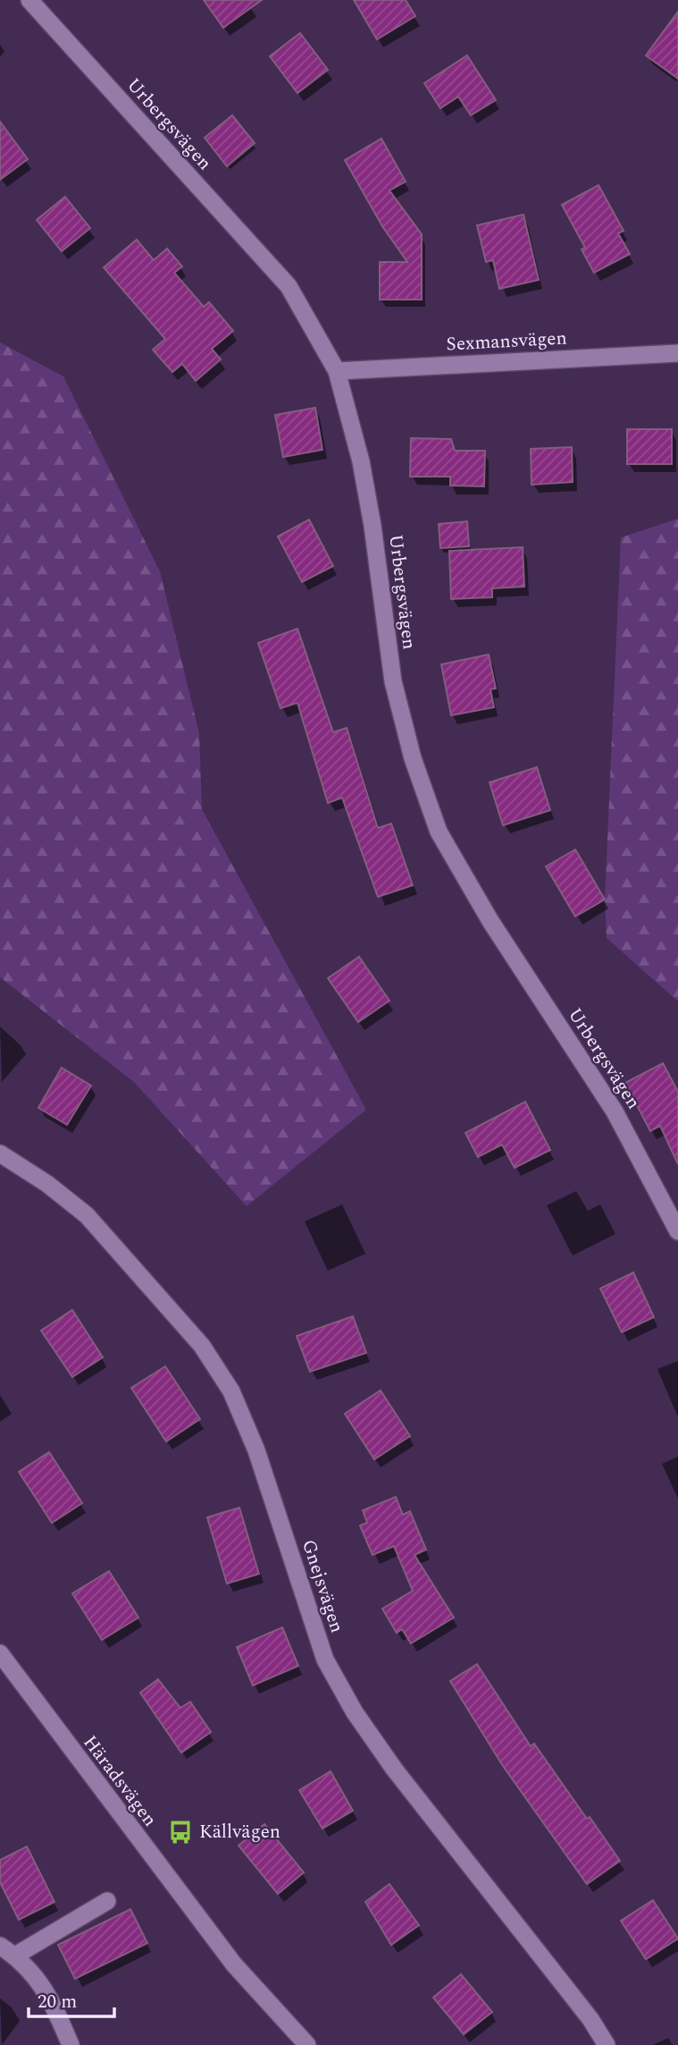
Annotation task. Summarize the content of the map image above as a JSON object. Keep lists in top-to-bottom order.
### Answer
{
  "streets": {
    "street": [
      "Urbergsvägen",
      "Sexmansvägen",
      "Gnejsvägen",
      "Häradsvägen"
    ]
  },
  "crossings": [
    ["Urbergsvägen", "Sexmansvägen"]
  ],
  "places": {
    "bus stop": ["Källvägen"]
  },
  "scale_bar": "20 m"
}
